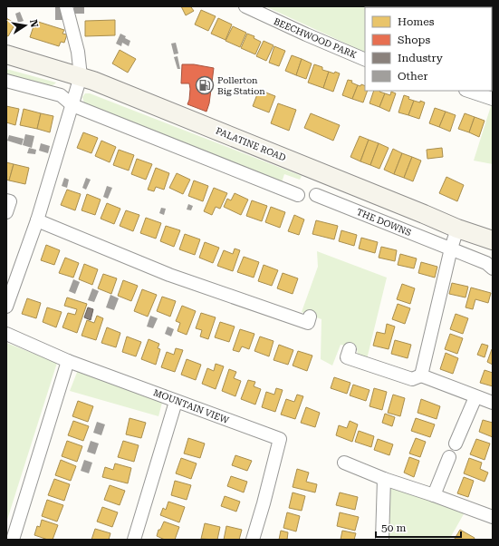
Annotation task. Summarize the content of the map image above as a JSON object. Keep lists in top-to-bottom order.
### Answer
{
  "streets": {
    "street": [
      "BEECHWOOD PARK",
      "PALATINE ROAD",
      "THE DOWNS",
      "MOUNTAIN VIEW"
    ]
  },
  "places": {
    "fuel station": ["Pollerton Big Station"]
  },
  "legend": [
    "Homes",
    "Shops",
    "Industry",
    "Other"
  ],
  "scale_bar": "50 m",
  "north": "right"
}
